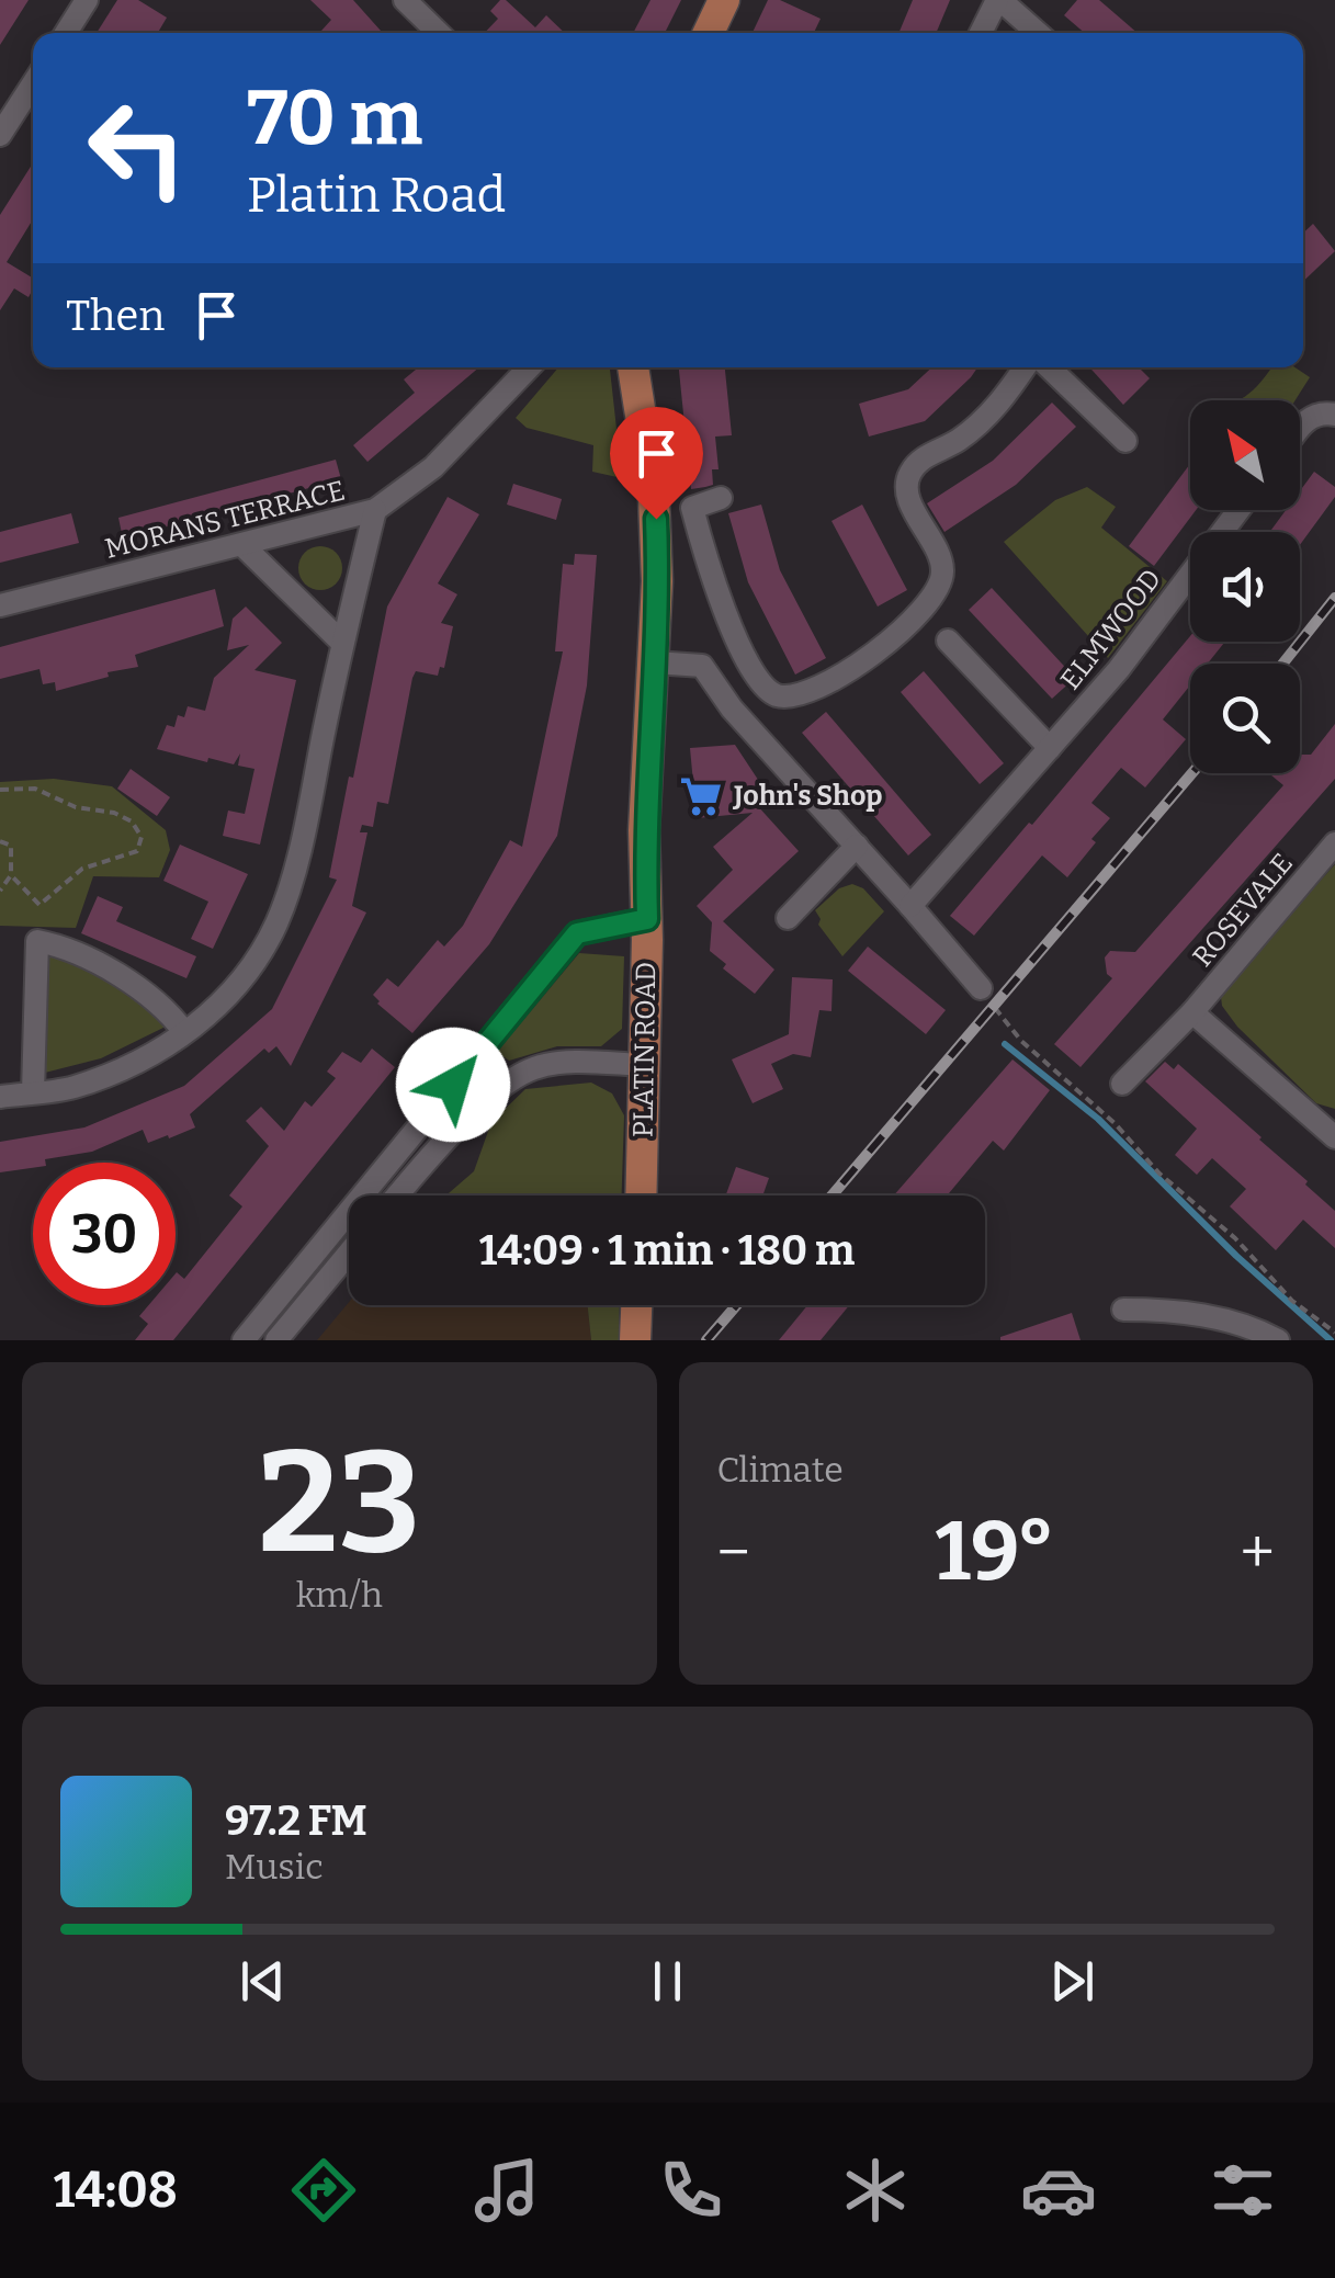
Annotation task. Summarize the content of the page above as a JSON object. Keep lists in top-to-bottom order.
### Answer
{
  "streets": {
    "main road": ["PLATIN ROAD"],
    "street": ["MORANS TERRACE", "ELMWOOD", "ROSEVALE"]
  },
  "places": {
    "supermarket": ["John's Shop"]
  },
  "north": "top left",
  "page": {
    "turn": ["70 m", "Platin Road"],
    "then": "Then",
    "limit": "30",
    "trip": "14:09 · 1 min · 180 m",
    "tile": [
      ["23", "km/h"],
      "Climate"
    ],
    "heat": ["−", "19°", "+"],
    "song": ["97.2 FM", "Music"],
    "tabs": "14:08"
  }
}
